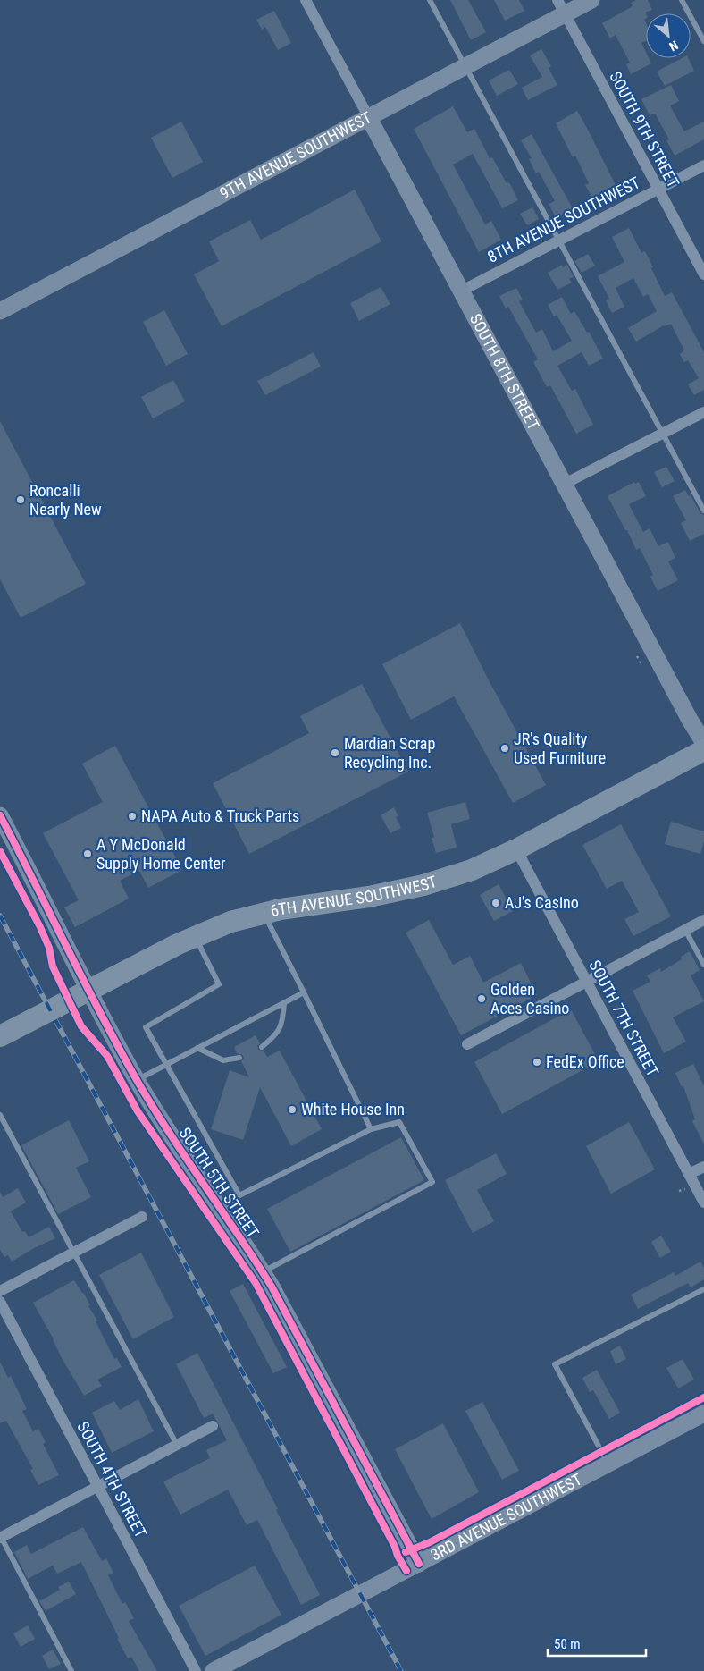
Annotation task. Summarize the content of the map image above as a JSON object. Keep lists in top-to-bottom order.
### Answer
{
  "streets": {
    "highway": ["6TH AVENUE SOUTHWEST"],
    "street": [
      "SOUTH 9TH STREET",
      "9TH AVENUE SOUTHWEST",
      "8TH AVENUE SOUTHWEST",
      "SOUTH 8TH STREET",
      "SOUTH 7TH STREET",
      "SOUTH 5TH STREET",
      "SOUTH 4TH STREET",
      "3RD AVENUE SOUTHWEST"
    ]
  },
  "crossings": [
    ["SOUTH 9TH STREET", "9TH AVENUE SOUTHWEST"],
    ["SOUTH 9TH STREET", "8TH AVENUE SOUTHWEST"],
    ["9TH AVENUE SOUTHWEST", "SOUTH 8TH STREET"],
    ["8TH AVENUE SOUTHWEST", "SOUTH 8TH STREET"],
    ["6TH AVENUE SOUTHWEST", "SOUTH 7TH STREET"],
    ["6TH AVENUE SOUTHWEST", "SOUTH 5TH STREET"],
    ["SOUTH 5TH STREET", "3RD AVENUE SOUTHWEST"]
  ],
  "places": [
    "Roncalli Nearly New",
    "JR's Quality Used Furniture",
    "Mardian Scrap Recycling Inc.",
    "NAPA Auto & Truck Parts",
    "A Y McDonald Supply Home Center",
    "AJ's Casino",
    "Golden Aces Casino",
    "FedEx Office",
    "White House Inn"
  ],
  "scale_bar": "50 m",
  "north": "bottom right"
}
